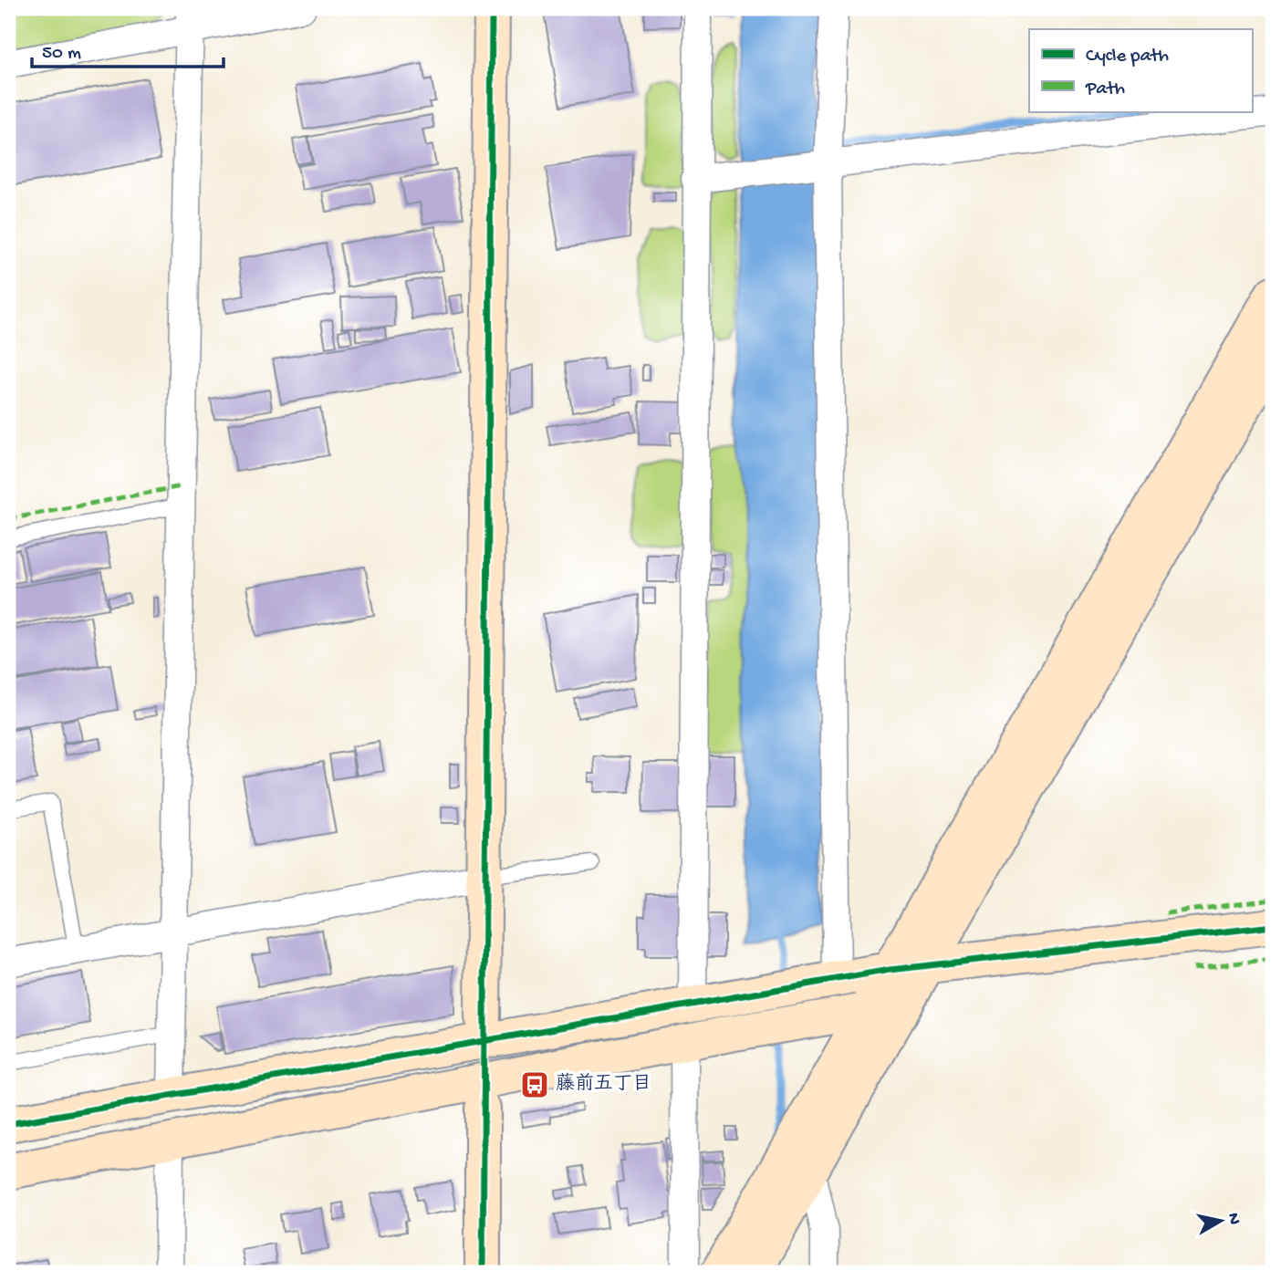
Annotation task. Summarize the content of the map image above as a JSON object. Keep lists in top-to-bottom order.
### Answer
{
  "places": {
    "bus stop": ["藤前五丁目"]
  },
  "legend": ["Cycle path", "Path"],
  "scale_bar": "50 m",
  "north": "right"
}
